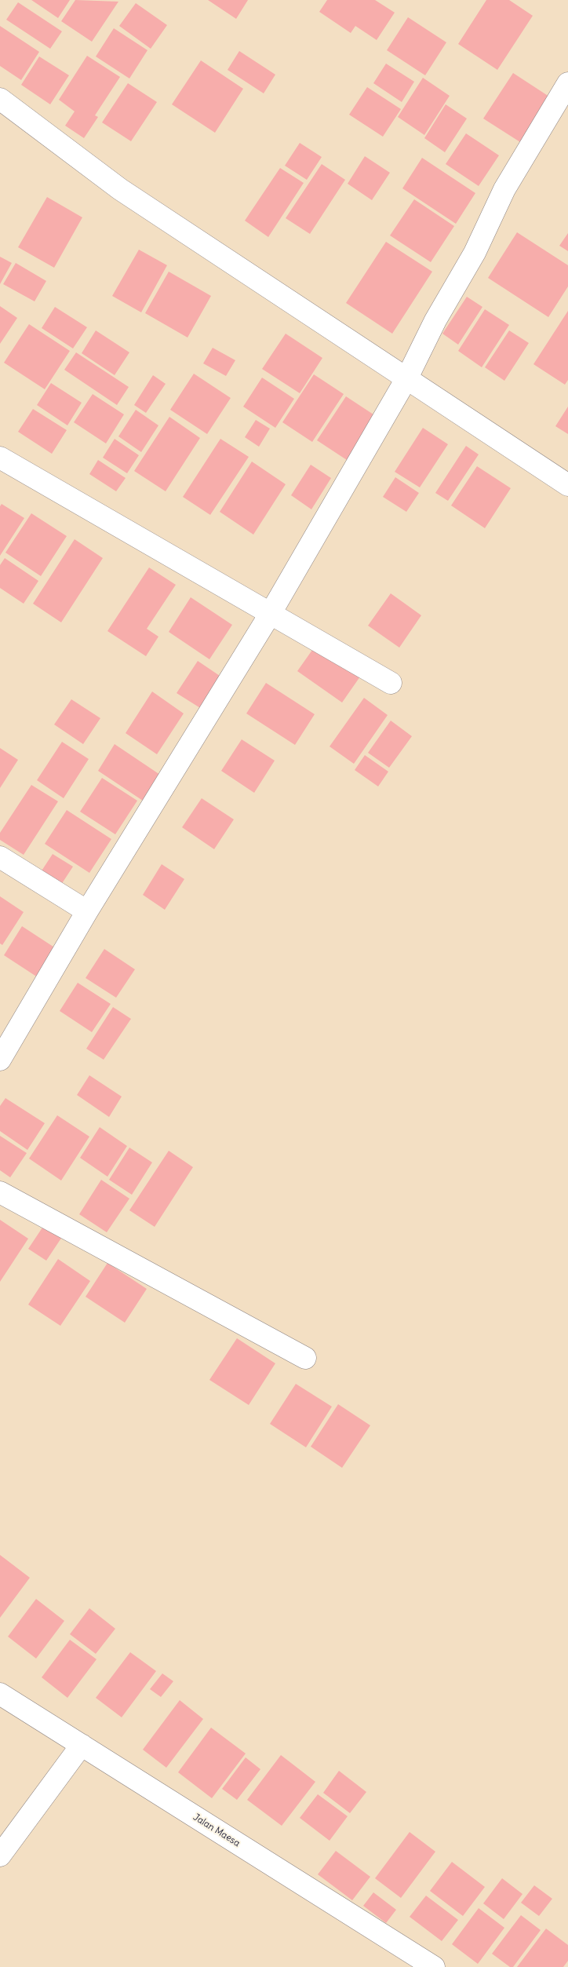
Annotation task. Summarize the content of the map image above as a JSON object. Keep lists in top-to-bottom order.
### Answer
{
  "streets": {
    "street": ["Jalan Maesa"]
  }
}
